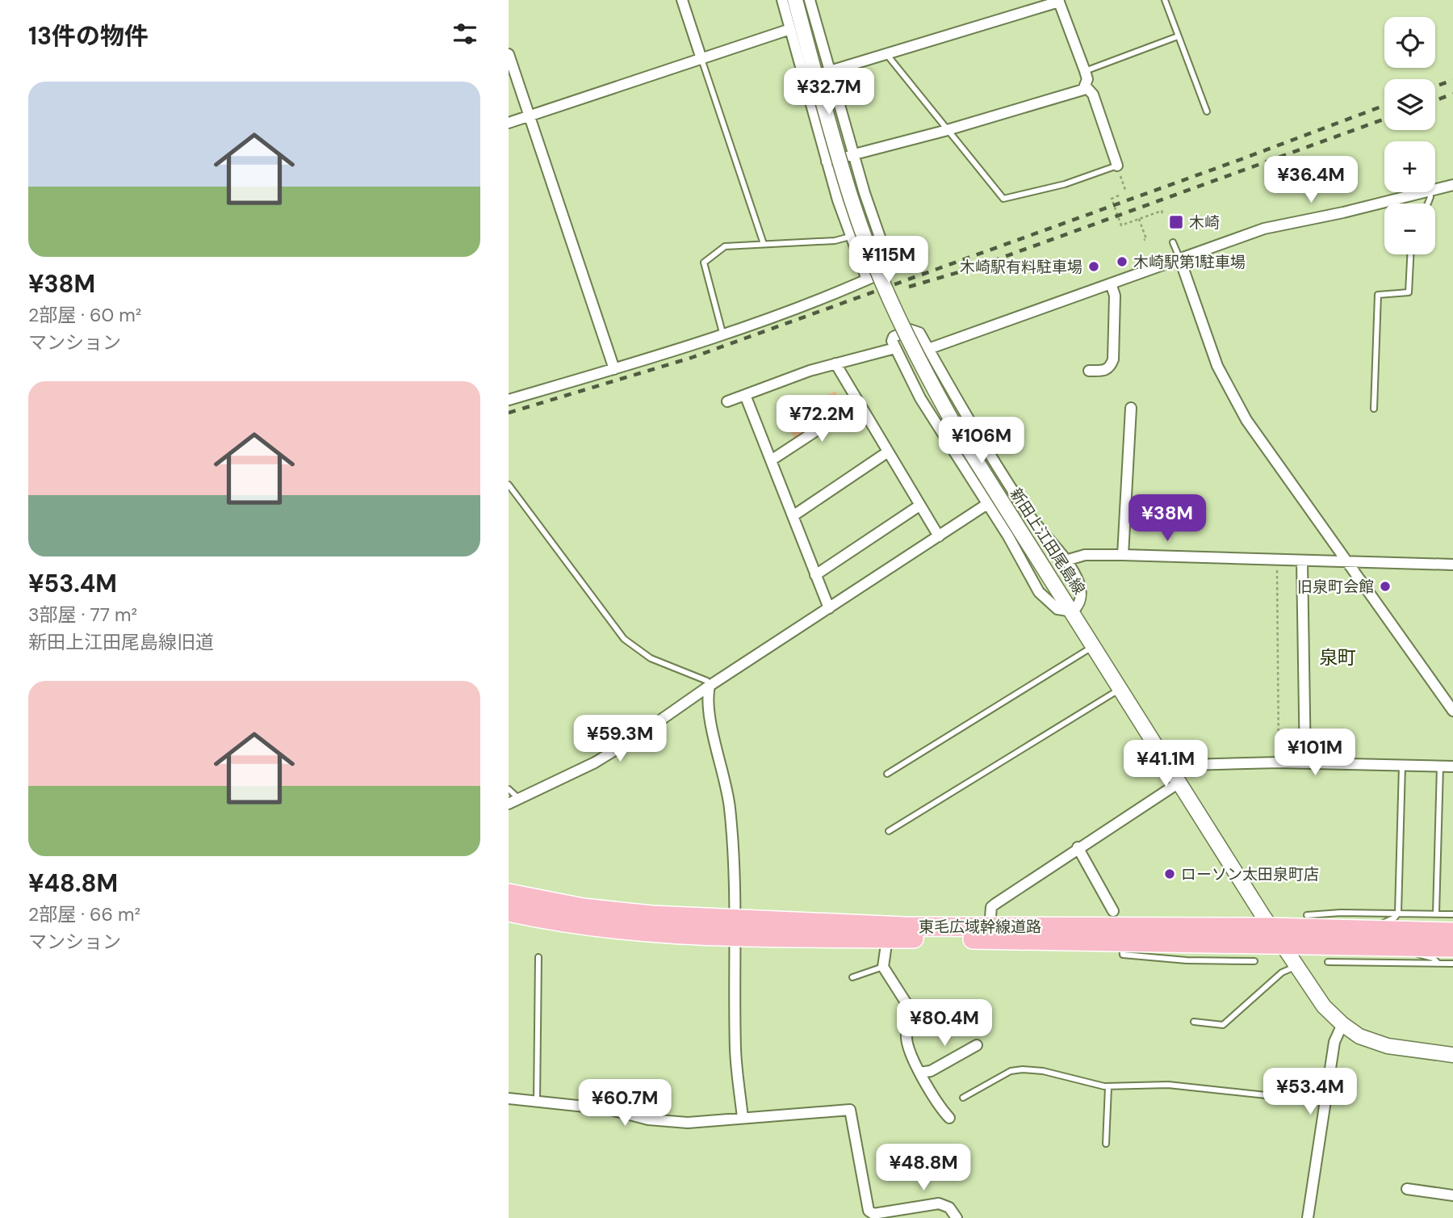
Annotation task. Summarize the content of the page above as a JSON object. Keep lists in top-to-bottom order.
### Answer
{
  "streets": {
    "highway": ["東毛広域幹線道路"],
    "main road": ["新田上江田尾島線"]
  },
  "crossings": [
    ["新田上江田尾島線", "東毛広域幹線道路"]
  ],
  "districts": ["泉町"],
  "places": {
    "transit": ["木崎"],
    "other": [
      "木崎駅第1駐車場",
      "木崎駅有料駐車場",
      "旧泉町会館",
      "ローソン太田泉町店"
    ]
  },
  "page": {
    "heading": "13件の物件",
    "map_buttons": ["+", "−"],
    "list": [
      {
        "name": "¥38M",
        "note": "2部屋 · 60 m² · マンション"
      },
      {
        "name": "¥53.4M",
        "note": "3部屋 · 77 m² · 新田上江田尾島線旧道"
      },
      {
        "name": "¥48.8M",
        "note": "2部屋 · 66 m² · マンション"
      }
    ],
    "price": [
      "¥32.7M",
      "¥36.4M",
      "¥115M",
      "¥72.2M",
      "¥106M",
      "¥38M",
      "¥59.3M",
      "¥101M",
      "¥41.1M",
      "¥80.4M",
      "¥53.4M",
      "¥60.7M",
      "¥48.8M"
    ]
  }
}
